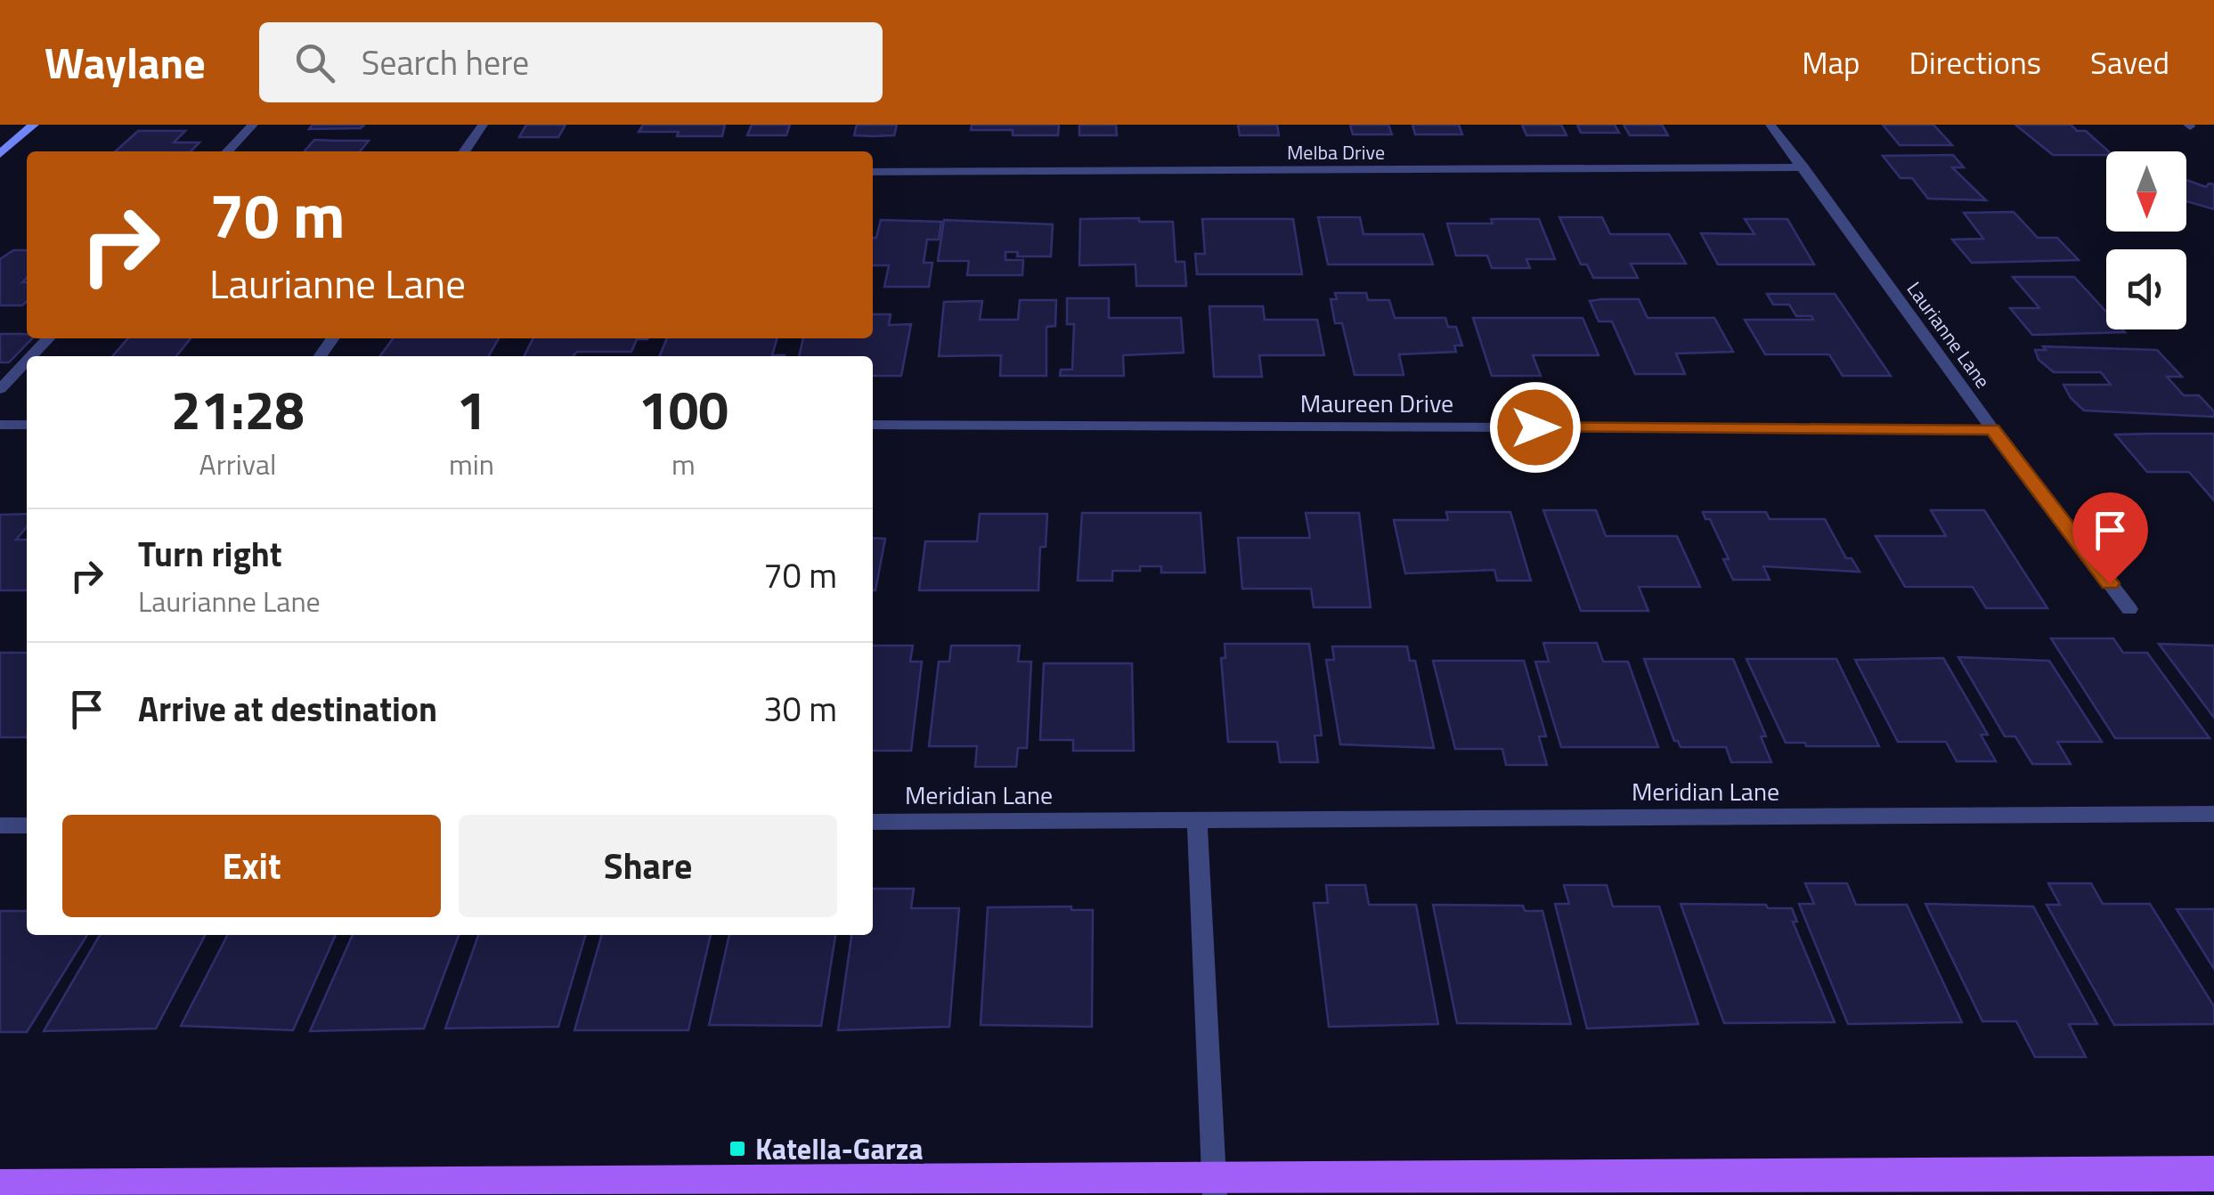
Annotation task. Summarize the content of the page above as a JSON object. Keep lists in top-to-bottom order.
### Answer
{
  "streets": {
    "street": [
      "Melba Drive",
      "Laurianne Lane",
      "Maureen Drive",
      "Meridian Lane"
    ]
  },
  "crossings": [
    ["Melba Drive", "Laurianne Lane"],
    ["Laurianne Lane", "Maureen Drive"]
  ],
  "places": {
    "transit": ["Katella-Garza"]
  },
  "north": "bottom",
  "page": {
    "header": "Waylane",
    "search": "Search here",
    "nav": ["Map", "Directions", "Saved"],
    "turn": ["70 m", "Laurianne Lane"],
    "eta": [
      "21:28",
      "Arrival",
      "1",
      "min",
      "100",
      "m"
    ],
    "list": [
      {
        "name": "Turn right",
        "note": "Laurianne Lane",
        "value": "70 m"
      },
      {
        "name": "Arrive at destination",
        "value": "30 m"
      }
    ],
    "buttons": ["Exit", "Share"]
  }
}
